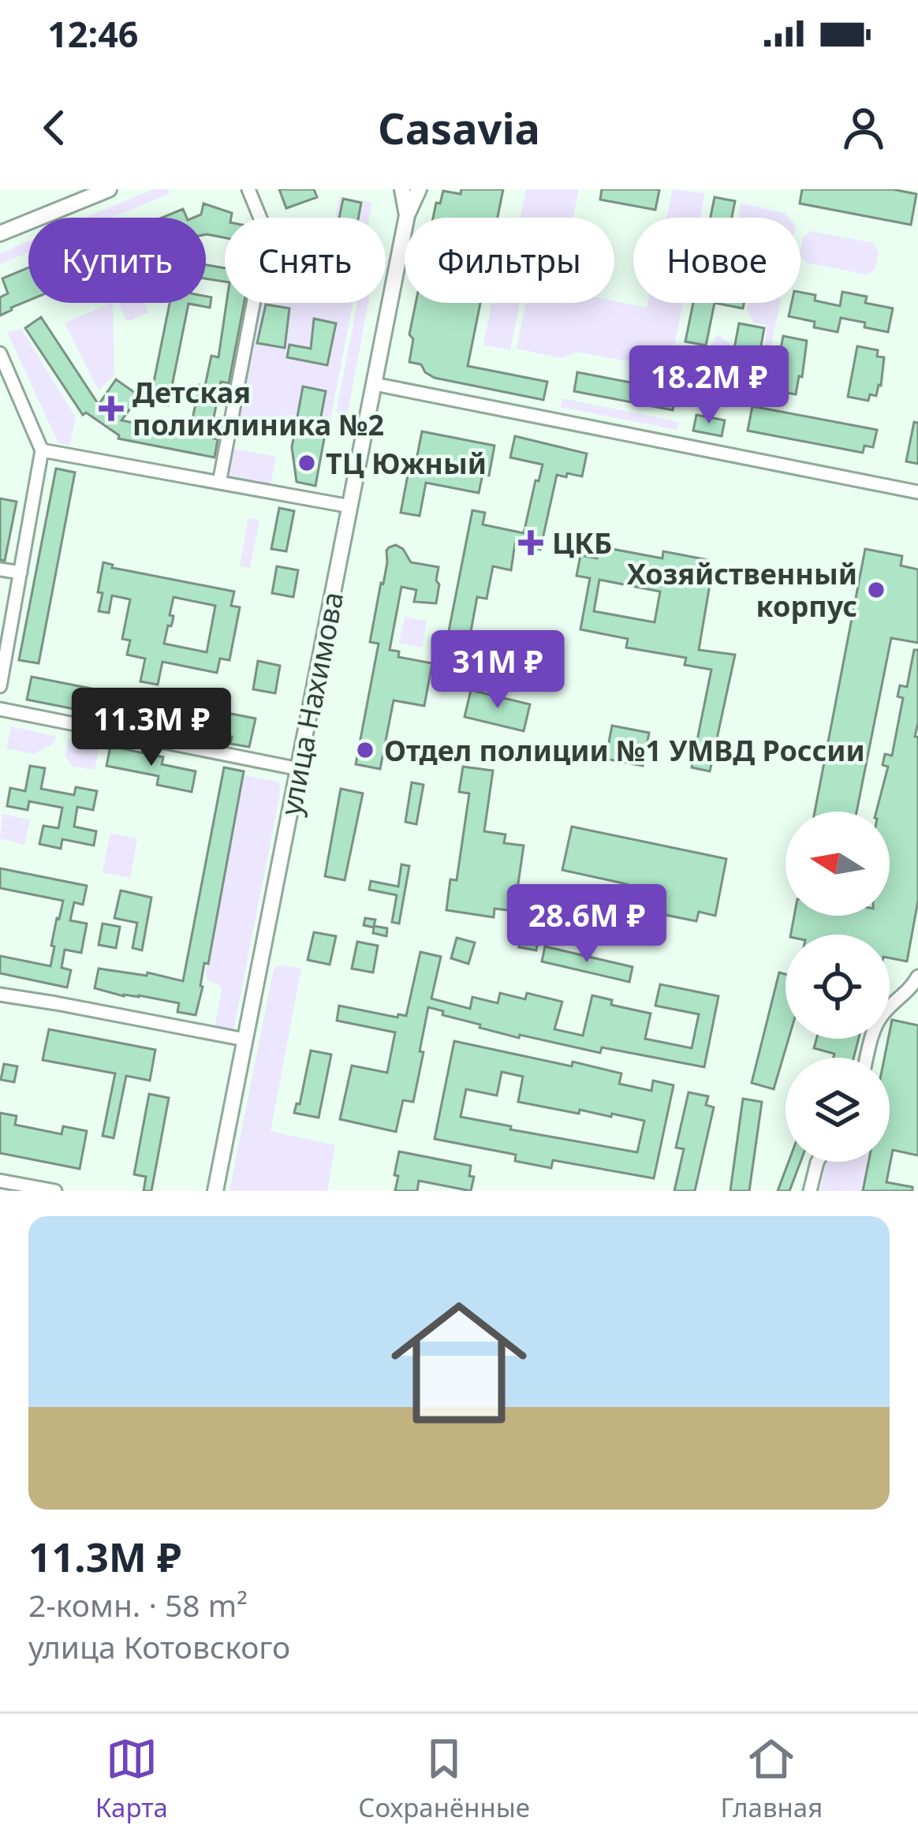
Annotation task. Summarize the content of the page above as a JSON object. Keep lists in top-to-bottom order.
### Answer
{
  "streets": {
    "main road": ["улица Нахимова"]
  },
  "places": {
    "health": ["Детская поликлиника №2", "ЦКБ"],
    "other": ["ТЦ Южный", "Хозяйственный корпус", "Отдел полиции №1 УМВД России"]
  },
  "north": "left",
  "page": {
    "status": "12:46",
    "header": "Casavia",
    "chip": [
      "Купить",
      "Снять",
      "Фильтры",
      "Новое"
    ],
    "price": [
      "18.2M ₽",
      "31M ₽",
      "11.3M ₽",
      "28.6M ₽"
    ],
    "list": [
      {
        "name": "11.3M ₽",
        "note": "2-комн. · 58 m² · улица Котовского"
      }
    ],
    "tabs": ["Карта", "Сохранённые", "Главная"]
  }
}
